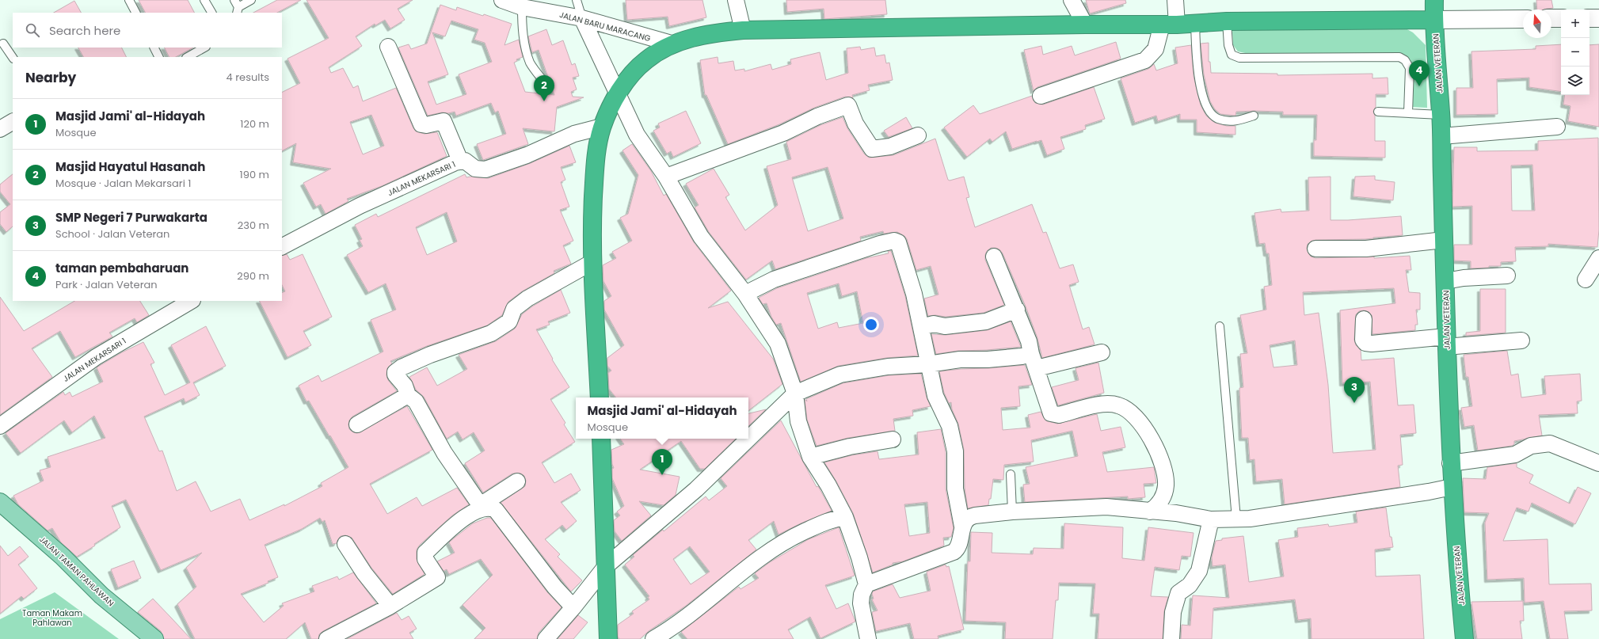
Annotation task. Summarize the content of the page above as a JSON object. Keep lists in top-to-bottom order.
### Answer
{
  "streets": {
    "highway": ["JALAN VETERAN"],
    "main road": ["JALAN TAMAN PAHLAWAN"],
    "street": ["JALAN BARU MARACANG", "JALAN MEKARSARI 1"]
  },
  "parks": ["Taman Makam Pahlawan"],
  "north": "top",
  "page": {
    "map_buttons": ["+", "−"],
    "search": "Search here",
    "heading": ["Nearby", "4 results"],
    "pins": [
      "4",
      "2",
      "3",
      "1"
    ],
    "list": [
      {
        "mark": "1",
        "name": "Masjid Jami' al-Hidayah",
        "note": "Mosque",
        "value": "120 m"
      },
      {
        "mark": "2",
        "name": "Masjid Hayatul Hasanah",
        "note": "Mosque · Jalan Mekarsari 1",
        "value": "190 m"
      },
      {
        "mark": "3",
        "name": "SMP Negeri 7 Purwakarta",
        "note": "School · Jalan Veteran",
        "value": "230 m"
      },
      {
        "mark": "4",
        "name": "taman pembaharuan",
        "note": "Park · Jalan Veteran",
        "value": "290 m"
      }
    ],
    "popup": ["Masjid Jami' al-Hidayah", "Mosque"]
  }
}
